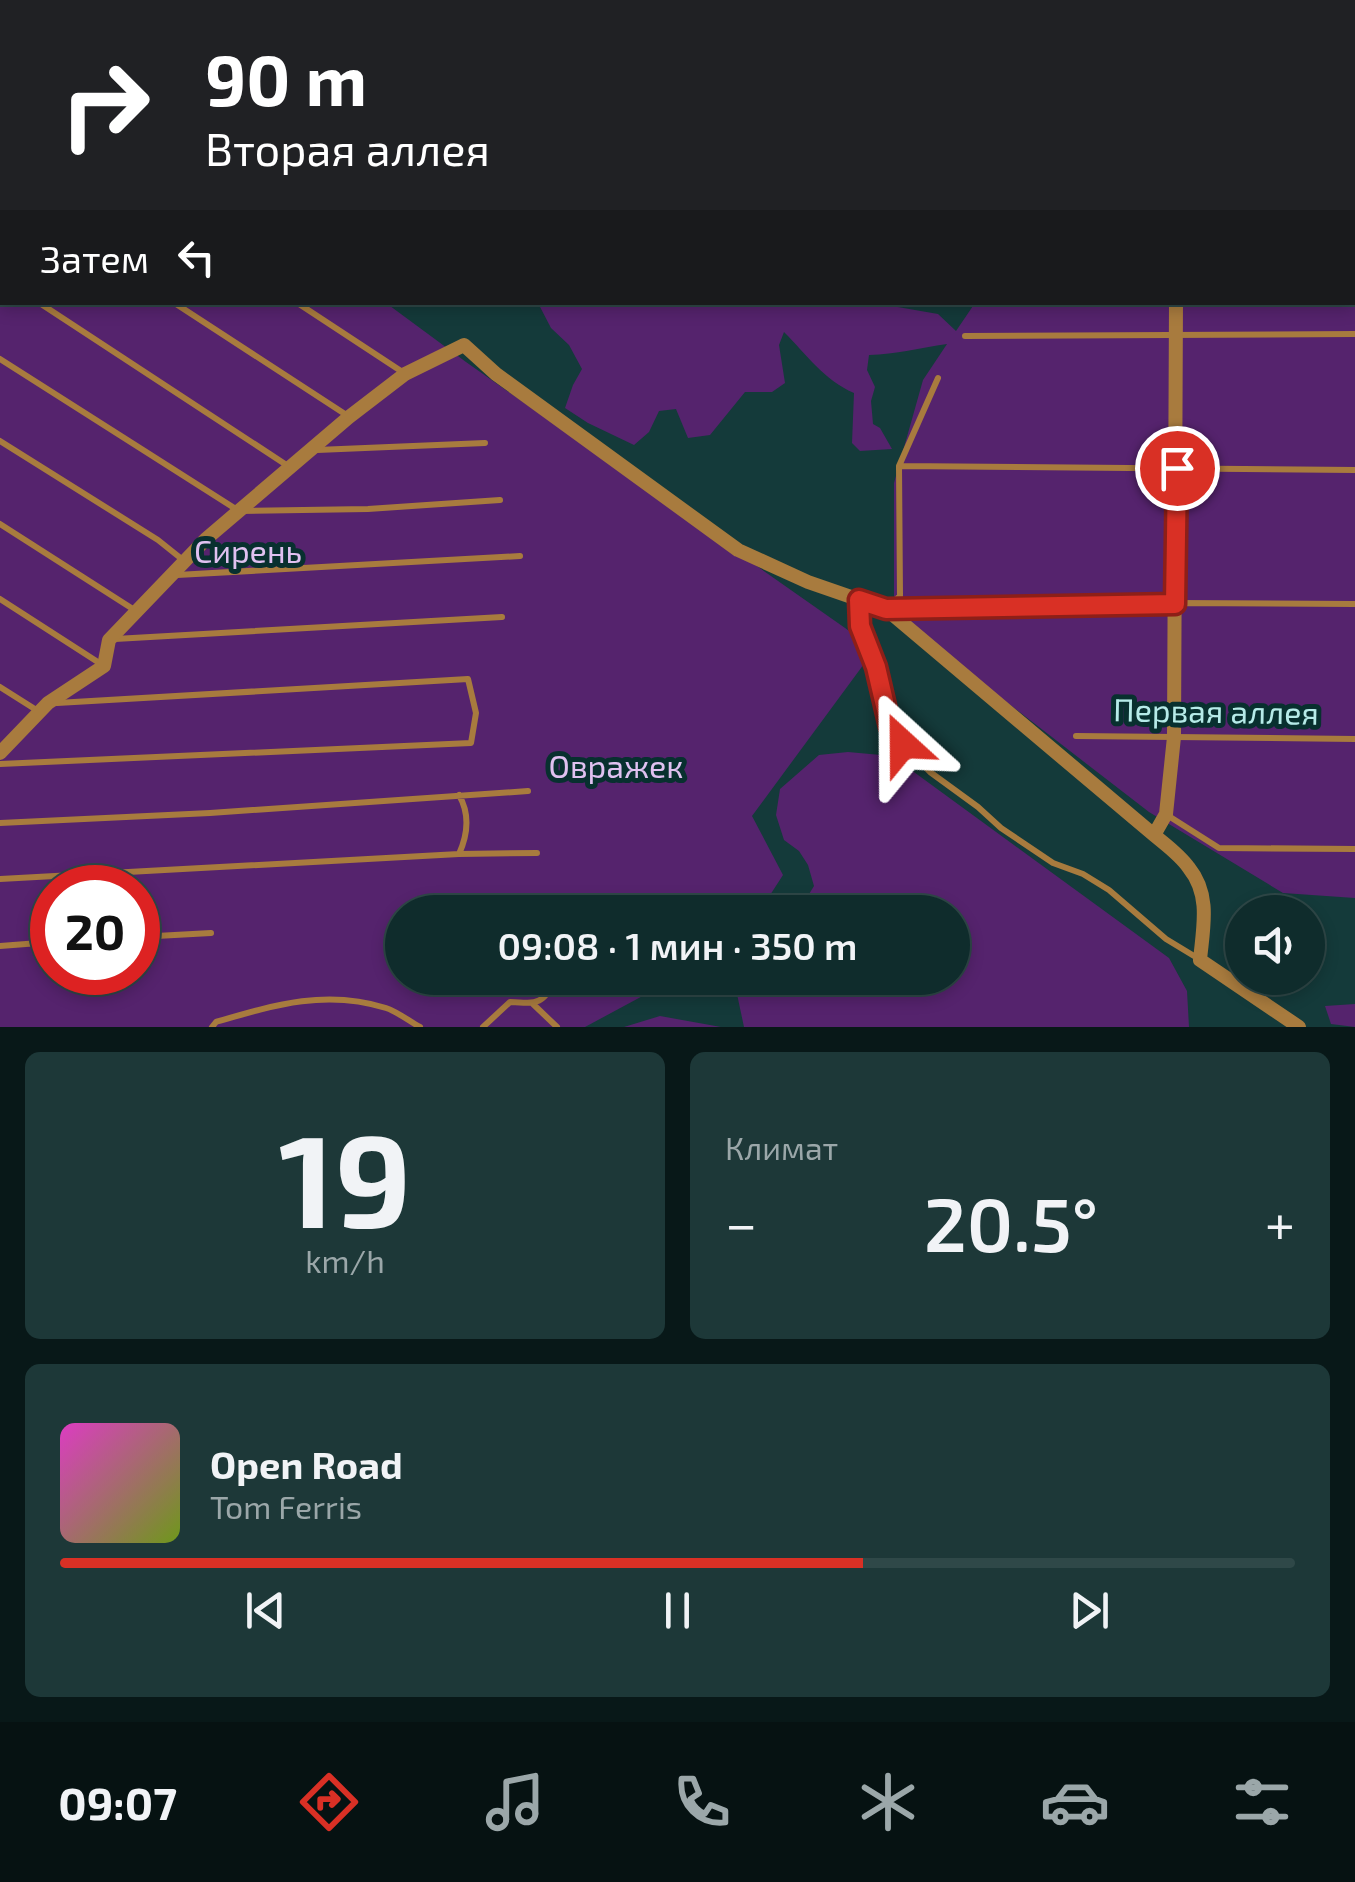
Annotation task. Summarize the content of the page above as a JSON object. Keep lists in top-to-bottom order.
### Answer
{
  "streets": {
    "lane": ["Первая аллея"]
  },
  "parks": ["Сирень", "Овражек"],
  "page": {
    "turn": ["90 m", "Вторая аллея"],
    "then": "Затем",
    "limit": "20",
    "trip": "09:08 · 1 мин · 350 m",
    "tile": [
      ["19", "km/h"],
      "Климат"
    ],
    "heat": ["−", "20.5°", "+"],
    "song": ["Open Road", "Tom Ferris"],
    "tabs": "09:07"
  }
}
